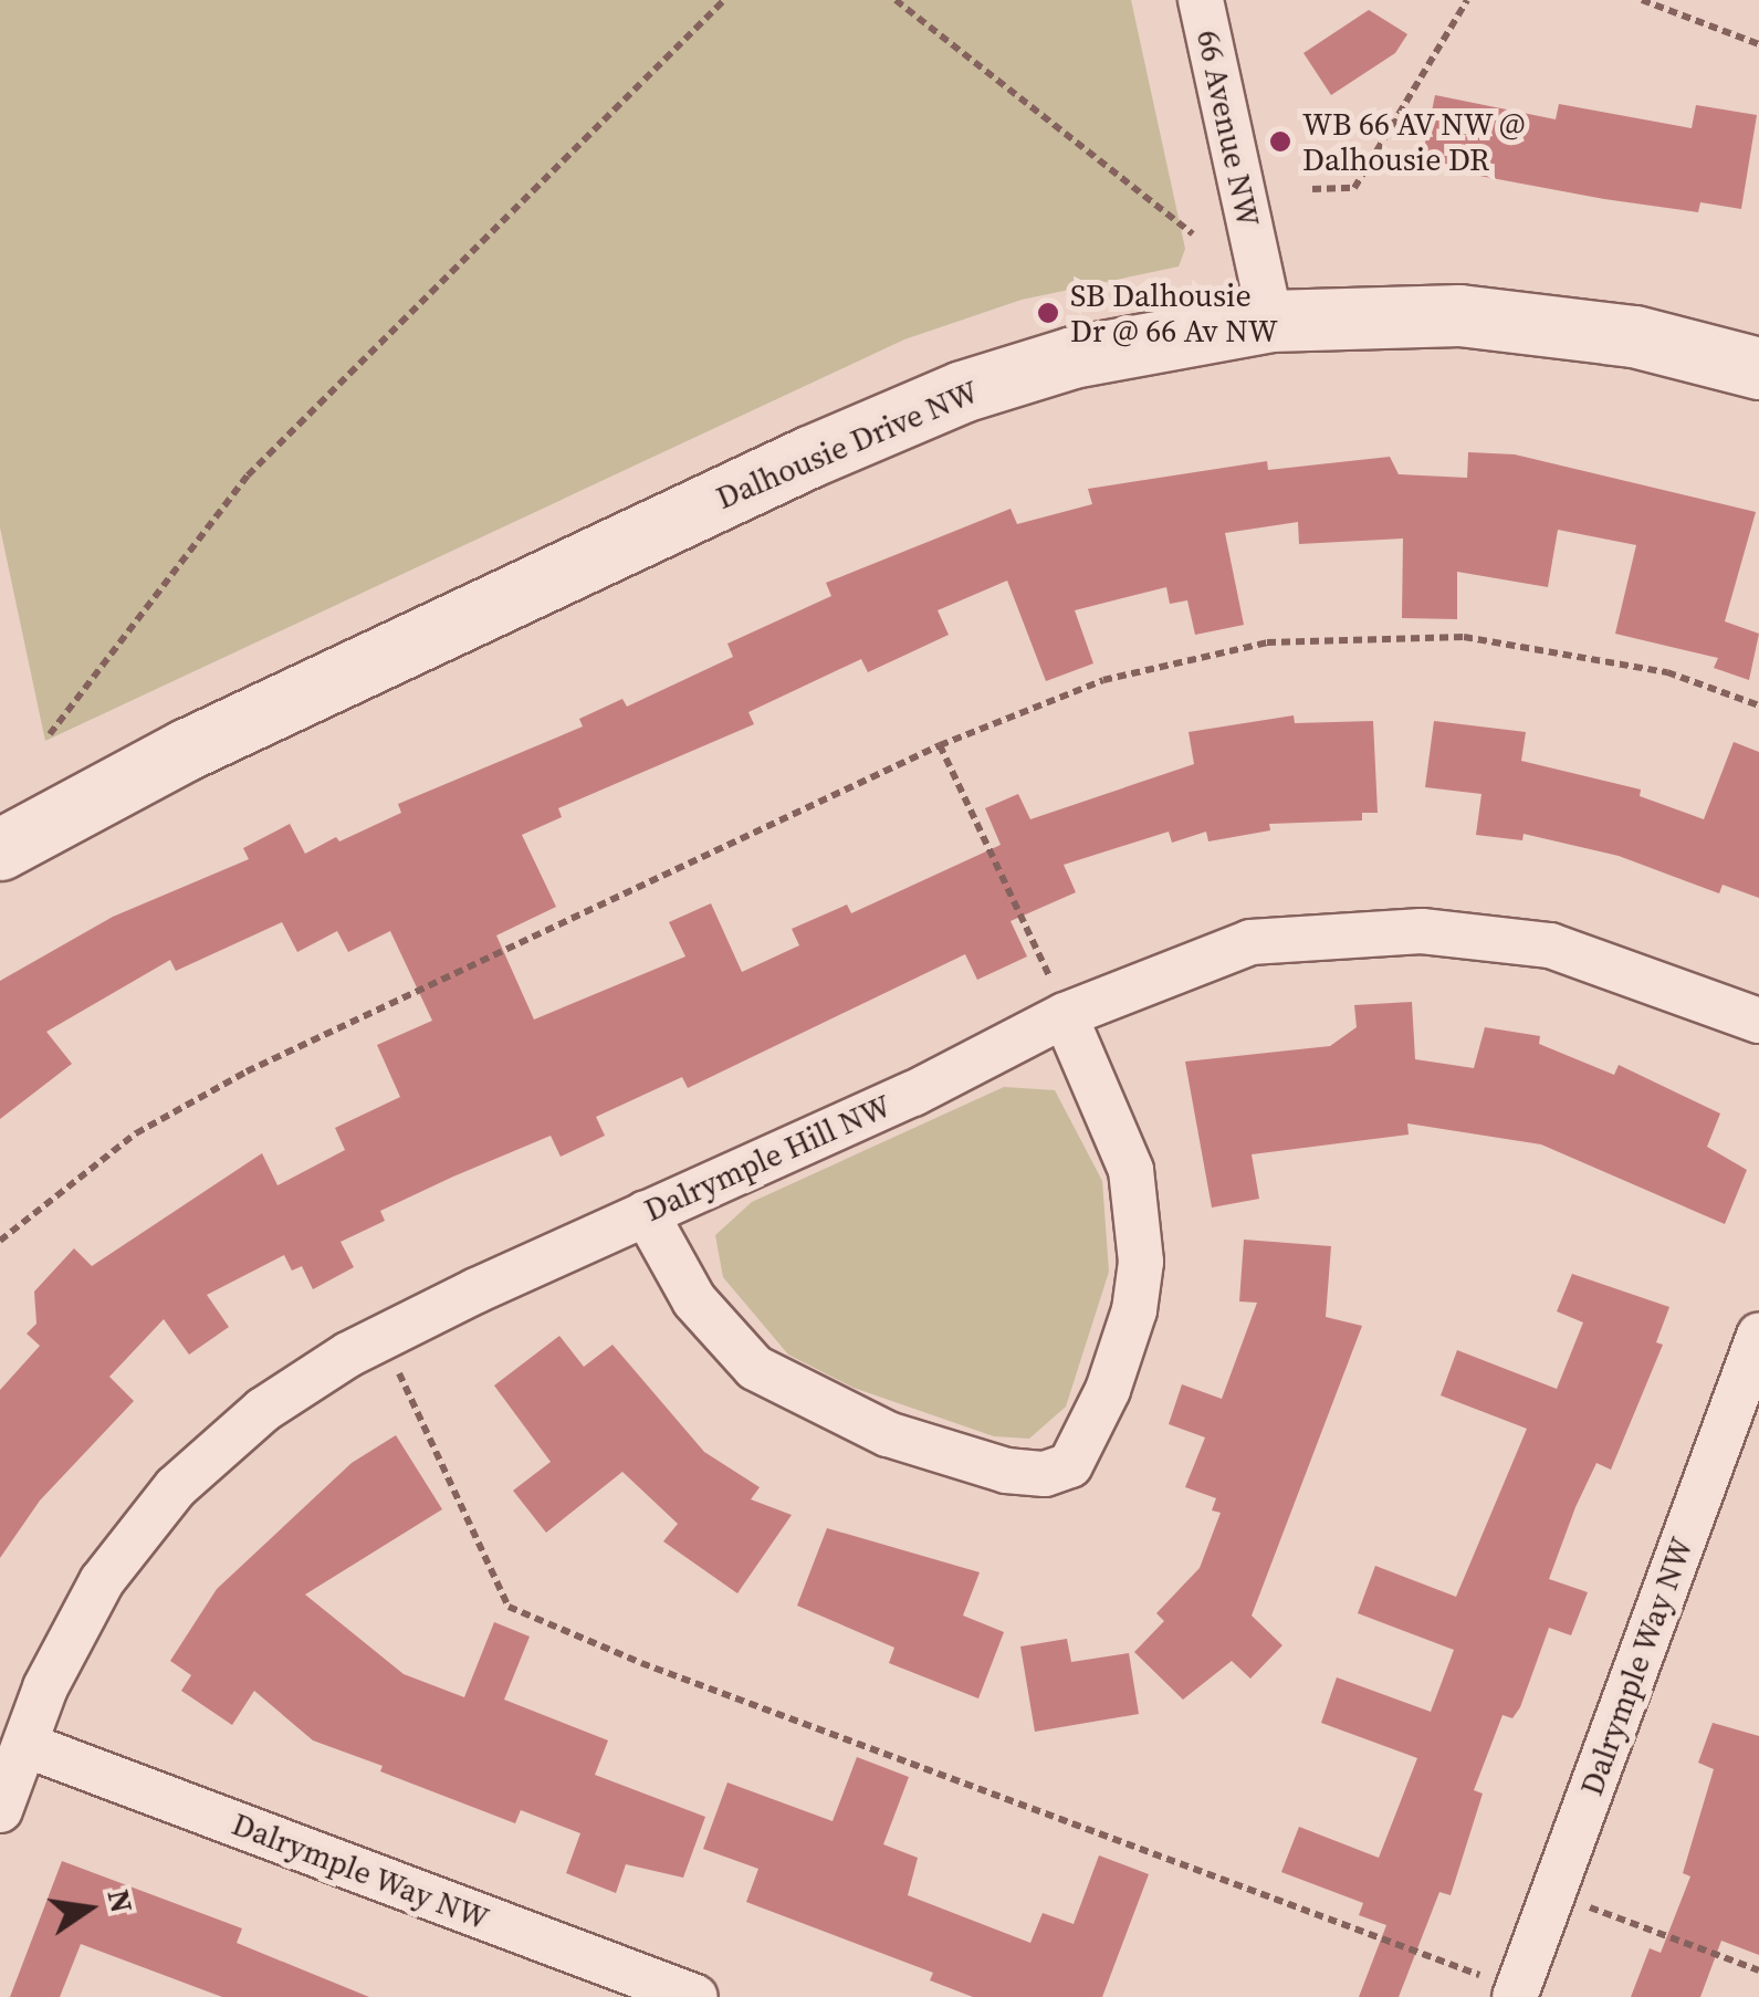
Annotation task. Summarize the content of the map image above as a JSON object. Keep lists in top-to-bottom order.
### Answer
{
  "streets": {
    "street": [
      "66 Avenue NW",
      "Dalhousie Drive NW",
      "Dalrymple Hill NW",
      "Dalrymple Way NW"
    ]
  },
  "crossings": [
    ["66 Avenue NW", "Dalhousie Drive NW"],
    ["Dalrymple Hill NW", "Dalrymple Way NW"]
  ],
  "places": ["WB 66 AV NW @ Dalhousie DR", "SB Dalhousie Dr @ 66 Av NW"],
  "north": "right"
}
